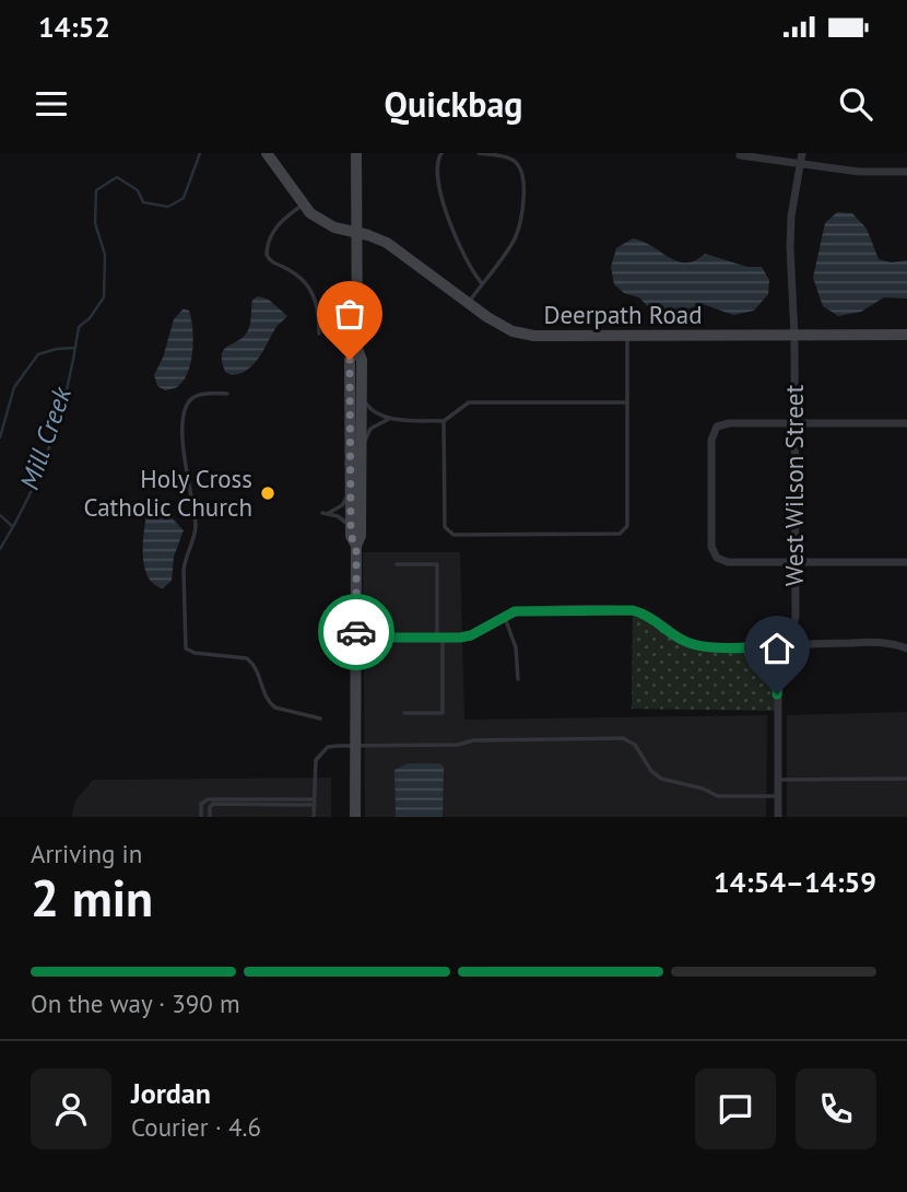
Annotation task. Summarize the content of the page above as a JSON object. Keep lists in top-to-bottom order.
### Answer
{
  "streets": {
    "main road": ["Deerpath Road"],
    "street": ["West Wilson Street"]
  },
  "crossings": [
    ["Deerpath Road", "West Wilson Street"]
  ],
  "water": ["Mill Creek"],
  "places": ["Holy Cross Catholic Church"],
  "page": {
    "status": "14:52",
    "header": "Quickbag",
    "heading": ["2 min", "Arriving in", "14:54–14:59"],
    "panel": ["Jordan", "Courier · 4.6"],
    "bar": "On the way · 390 m"
  }
}
